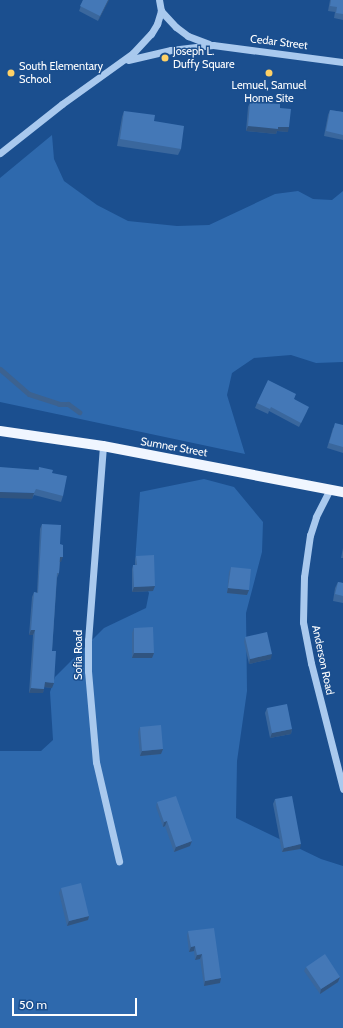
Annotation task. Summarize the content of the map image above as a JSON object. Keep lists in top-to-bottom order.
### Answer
{
  "streets": {
    "main road": ["Sumner Street"],
    "street": ["Cedar Street", "Sofia Road", "Anderson Road"]
  },
  "crossings": [
    ["Sumner Street", "Sofia Road"],
    ["Sumner Street", "Anderson Road"]
  ],
  "places": ["Joseph L. Duffy Square", "South Elementary School", "Lemuel, Samuel Home Site"],
  "scale_bar": "50 m"
}
